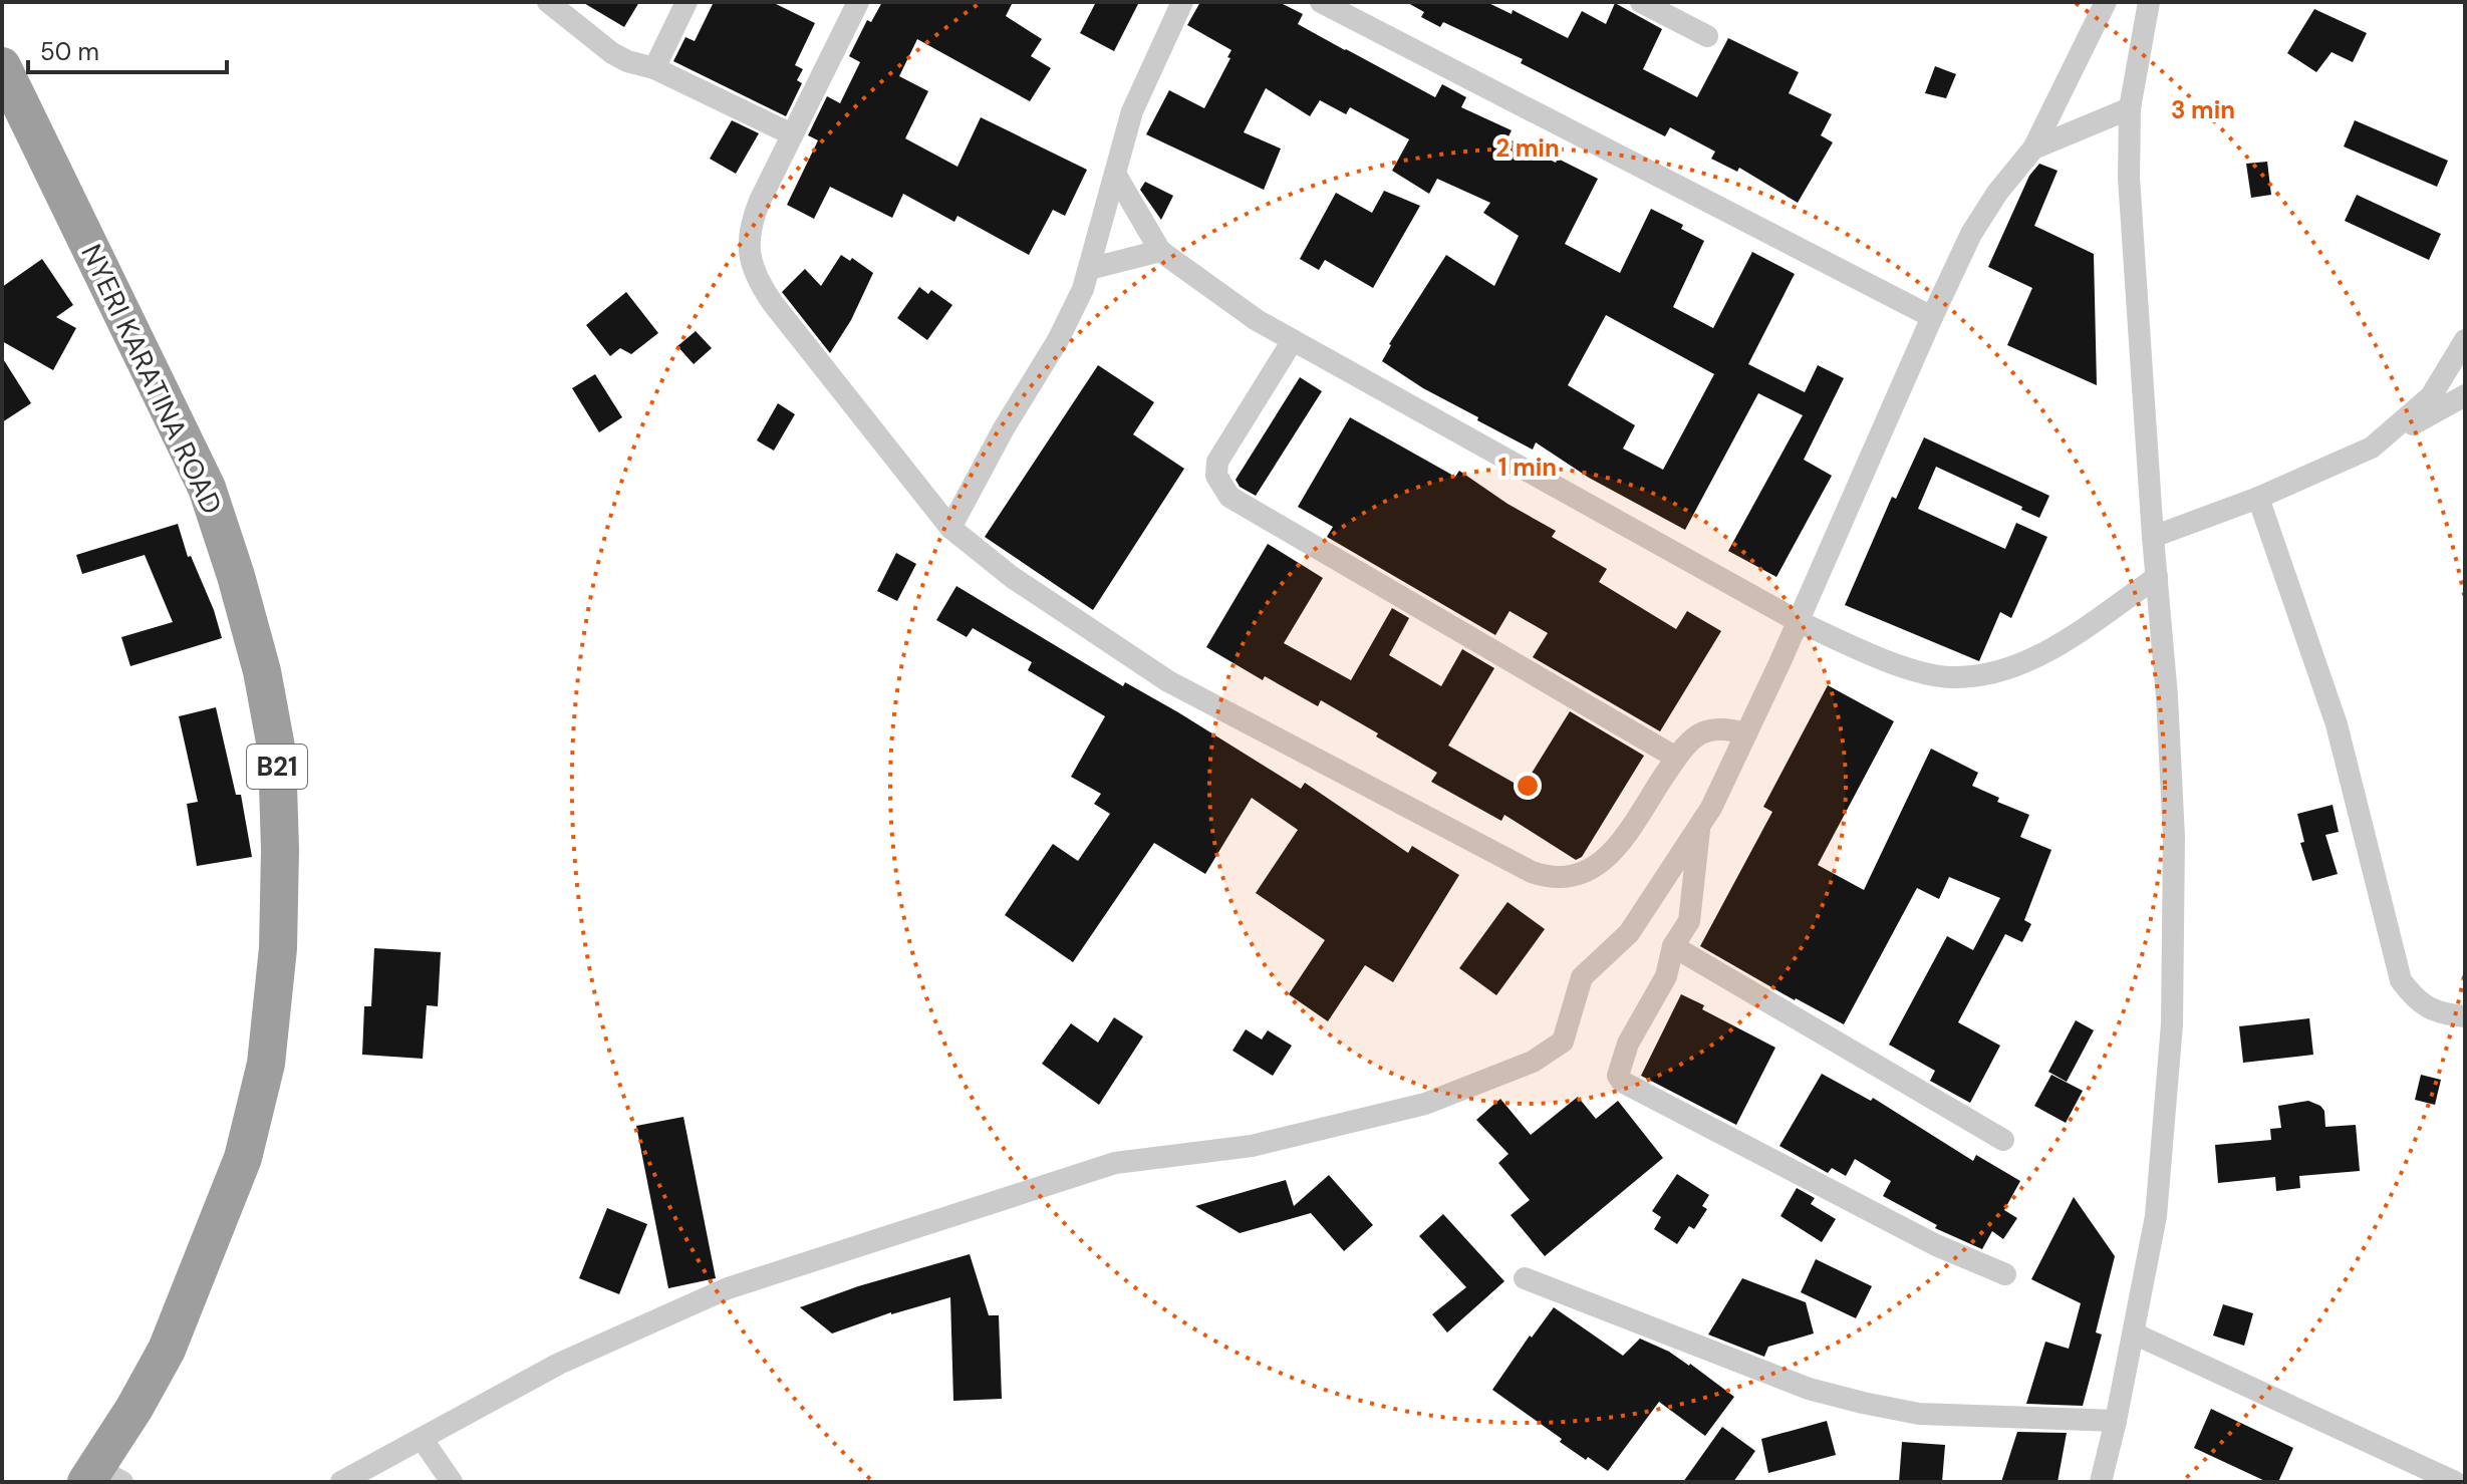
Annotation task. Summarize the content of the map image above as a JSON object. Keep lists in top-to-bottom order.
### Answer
{
  "streets": {
    "highway": ["NYERI KARATINA ROAD", "B21"]
  },
  "scale_bar": "50 m",
  "rings": ["3 min", "2 min", "1 min"]
}
